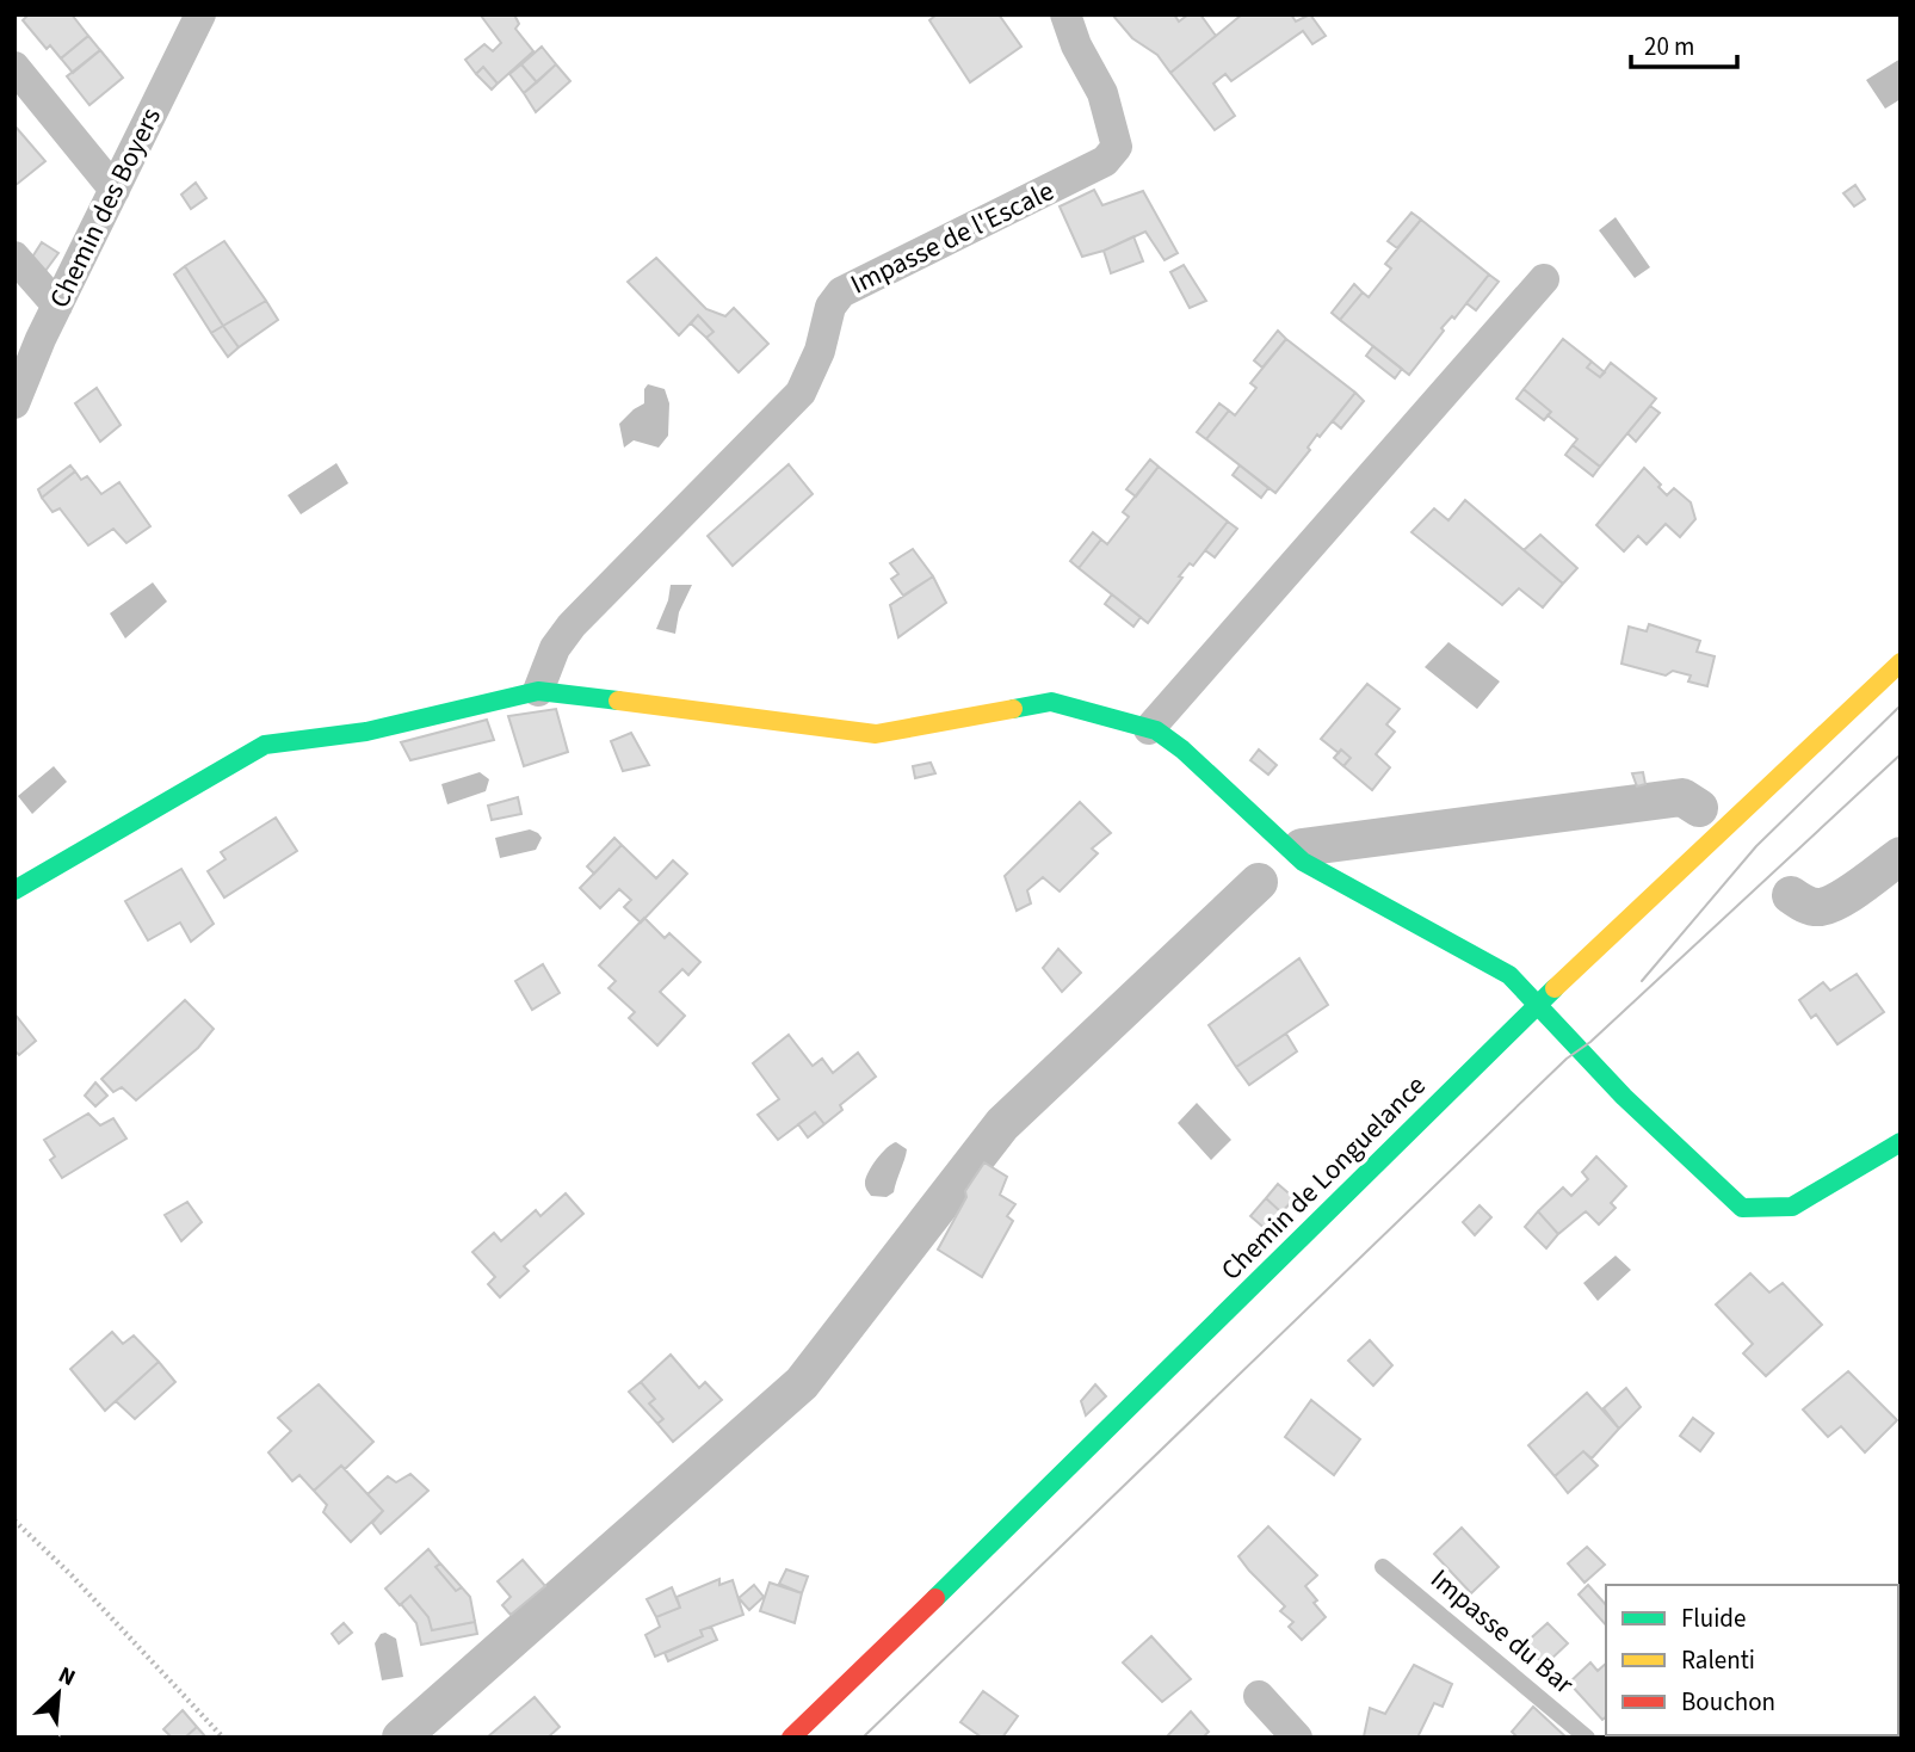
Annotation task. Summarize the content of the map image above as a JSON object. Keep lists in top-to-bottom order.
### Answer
{
  "streets": {
    "street": ["Chemin des Boyers", "Impasse de l'Escale", "Chemin de Longuelance"],
    "lane": ["Impasse du Bar"]
  },
  "legend": ["Fluide", "Ralenti", "Bouchon"],
  "scale_bar": "20 m",
  "north": "top right"
}
